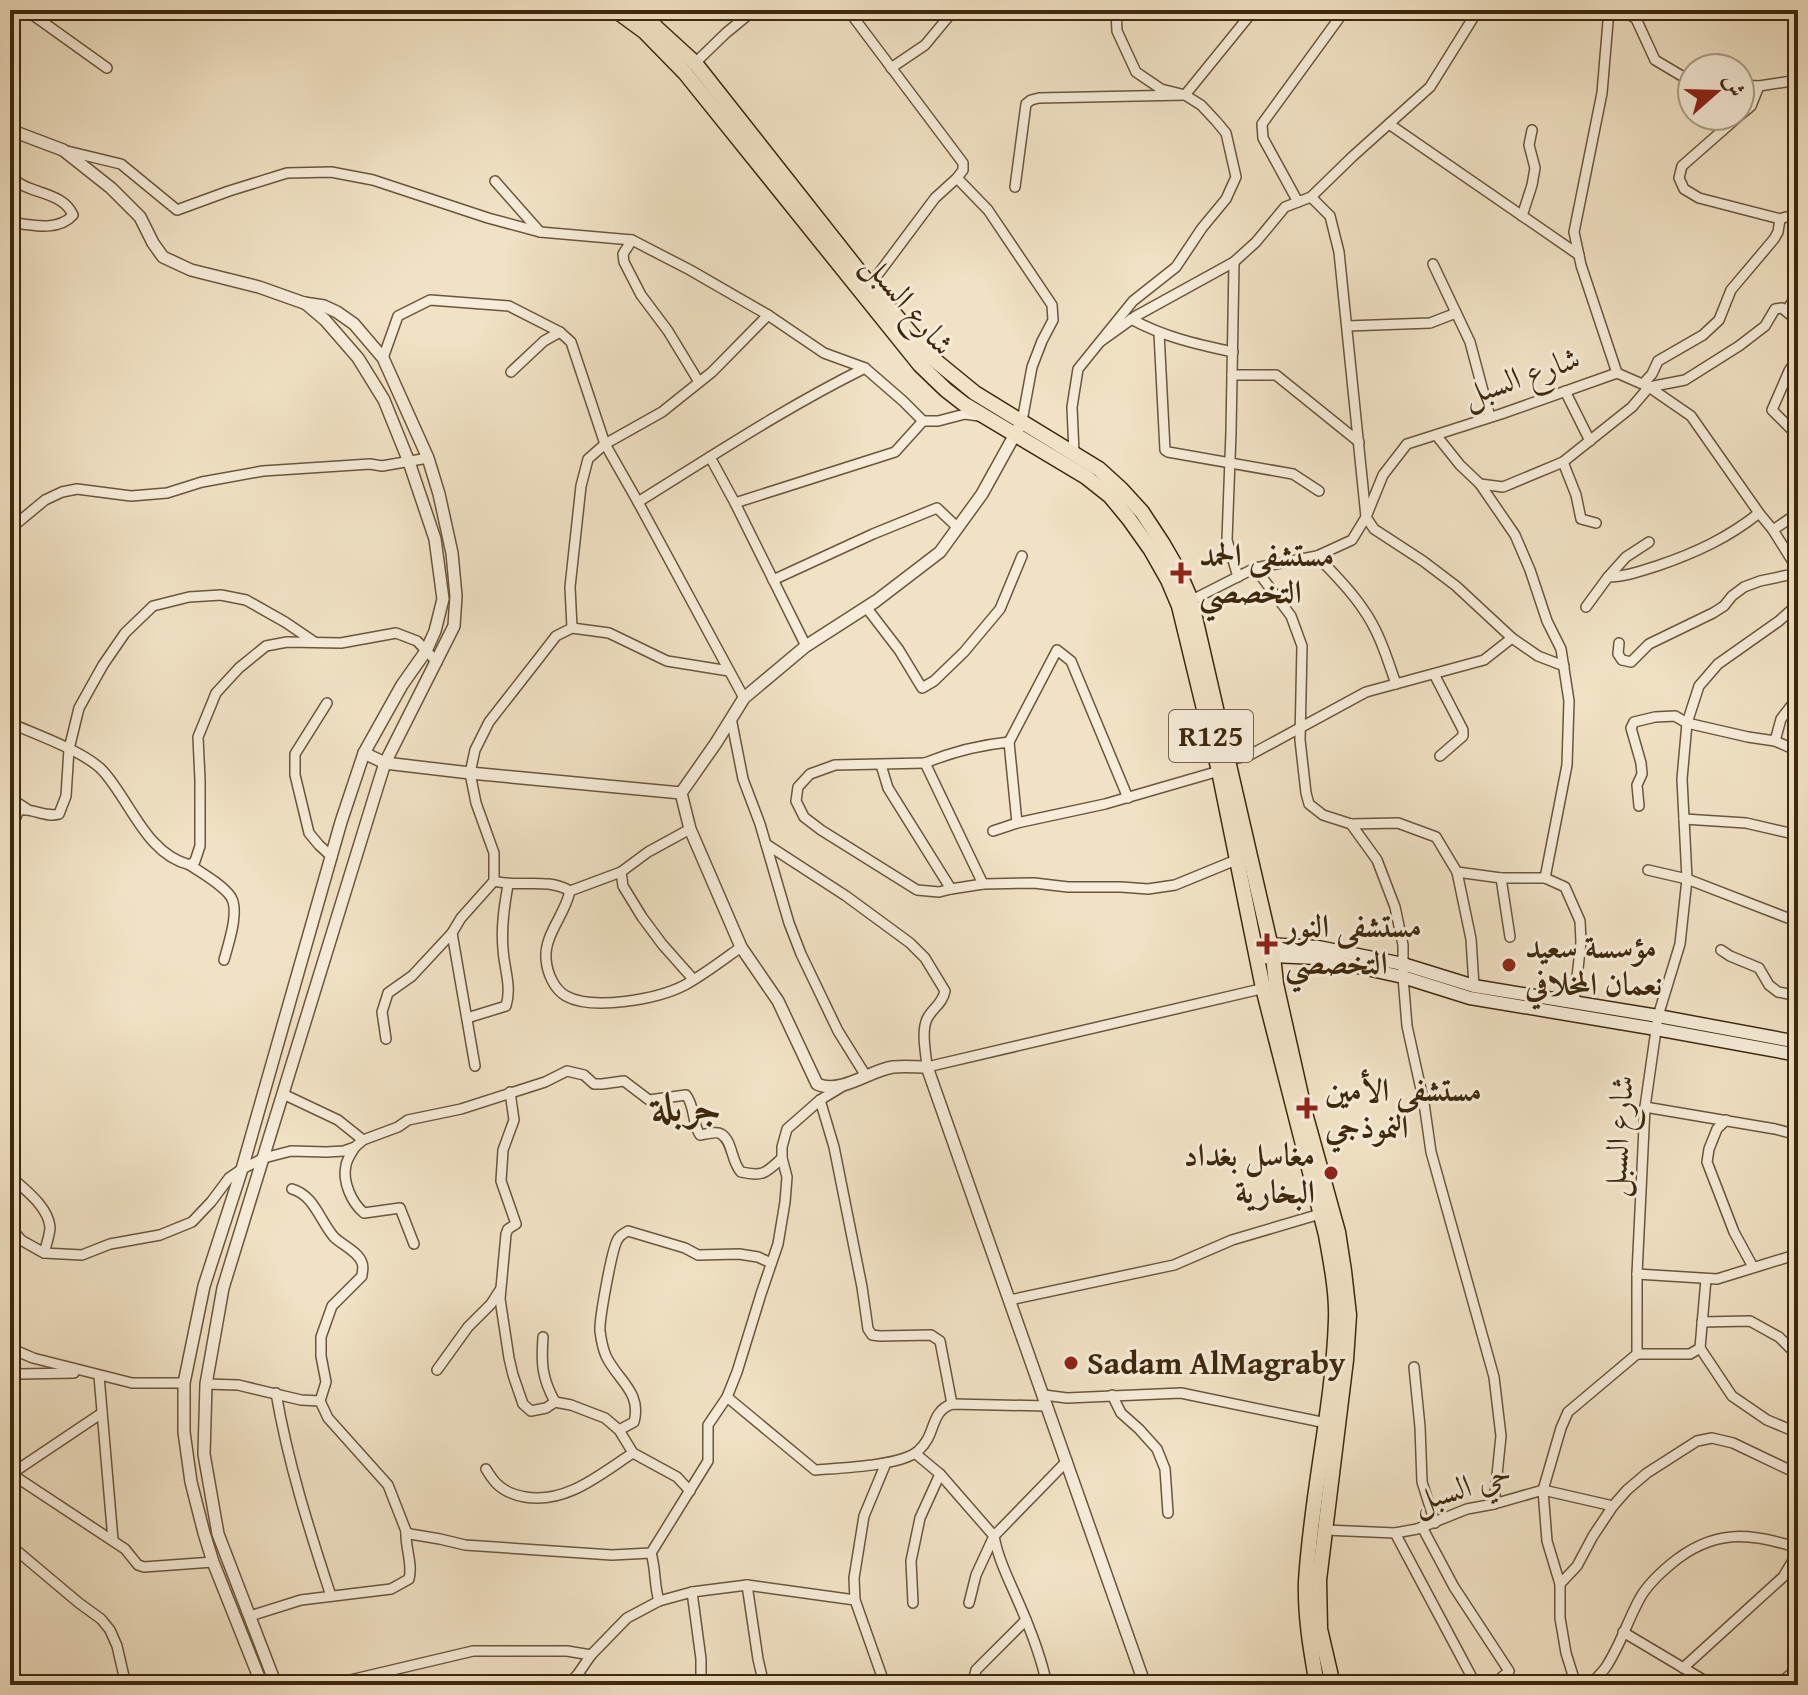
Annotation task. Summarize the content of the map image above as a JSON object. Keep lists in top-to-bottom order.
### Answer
{
  "streets": {
    "main road": ["شارع السبل", "R125"],
    "street": ["حي السبل"]
  },
  "crossings": [
    ["شارع السبل", "حي السبل"]
  ],
  "districts": ["جربلة"],
  "places": {
    "health": ["مستشفى الحمد التخصصي", "مستشفى النور التخصصي", "مستشفى الأمين النموذجي"],
    "other": ["مؤسسة سعيد نعمان المخلافي", "مغاسل بغداد البخارية", "Sadam AlMagraby"]
  },
  "north": "right"
}
